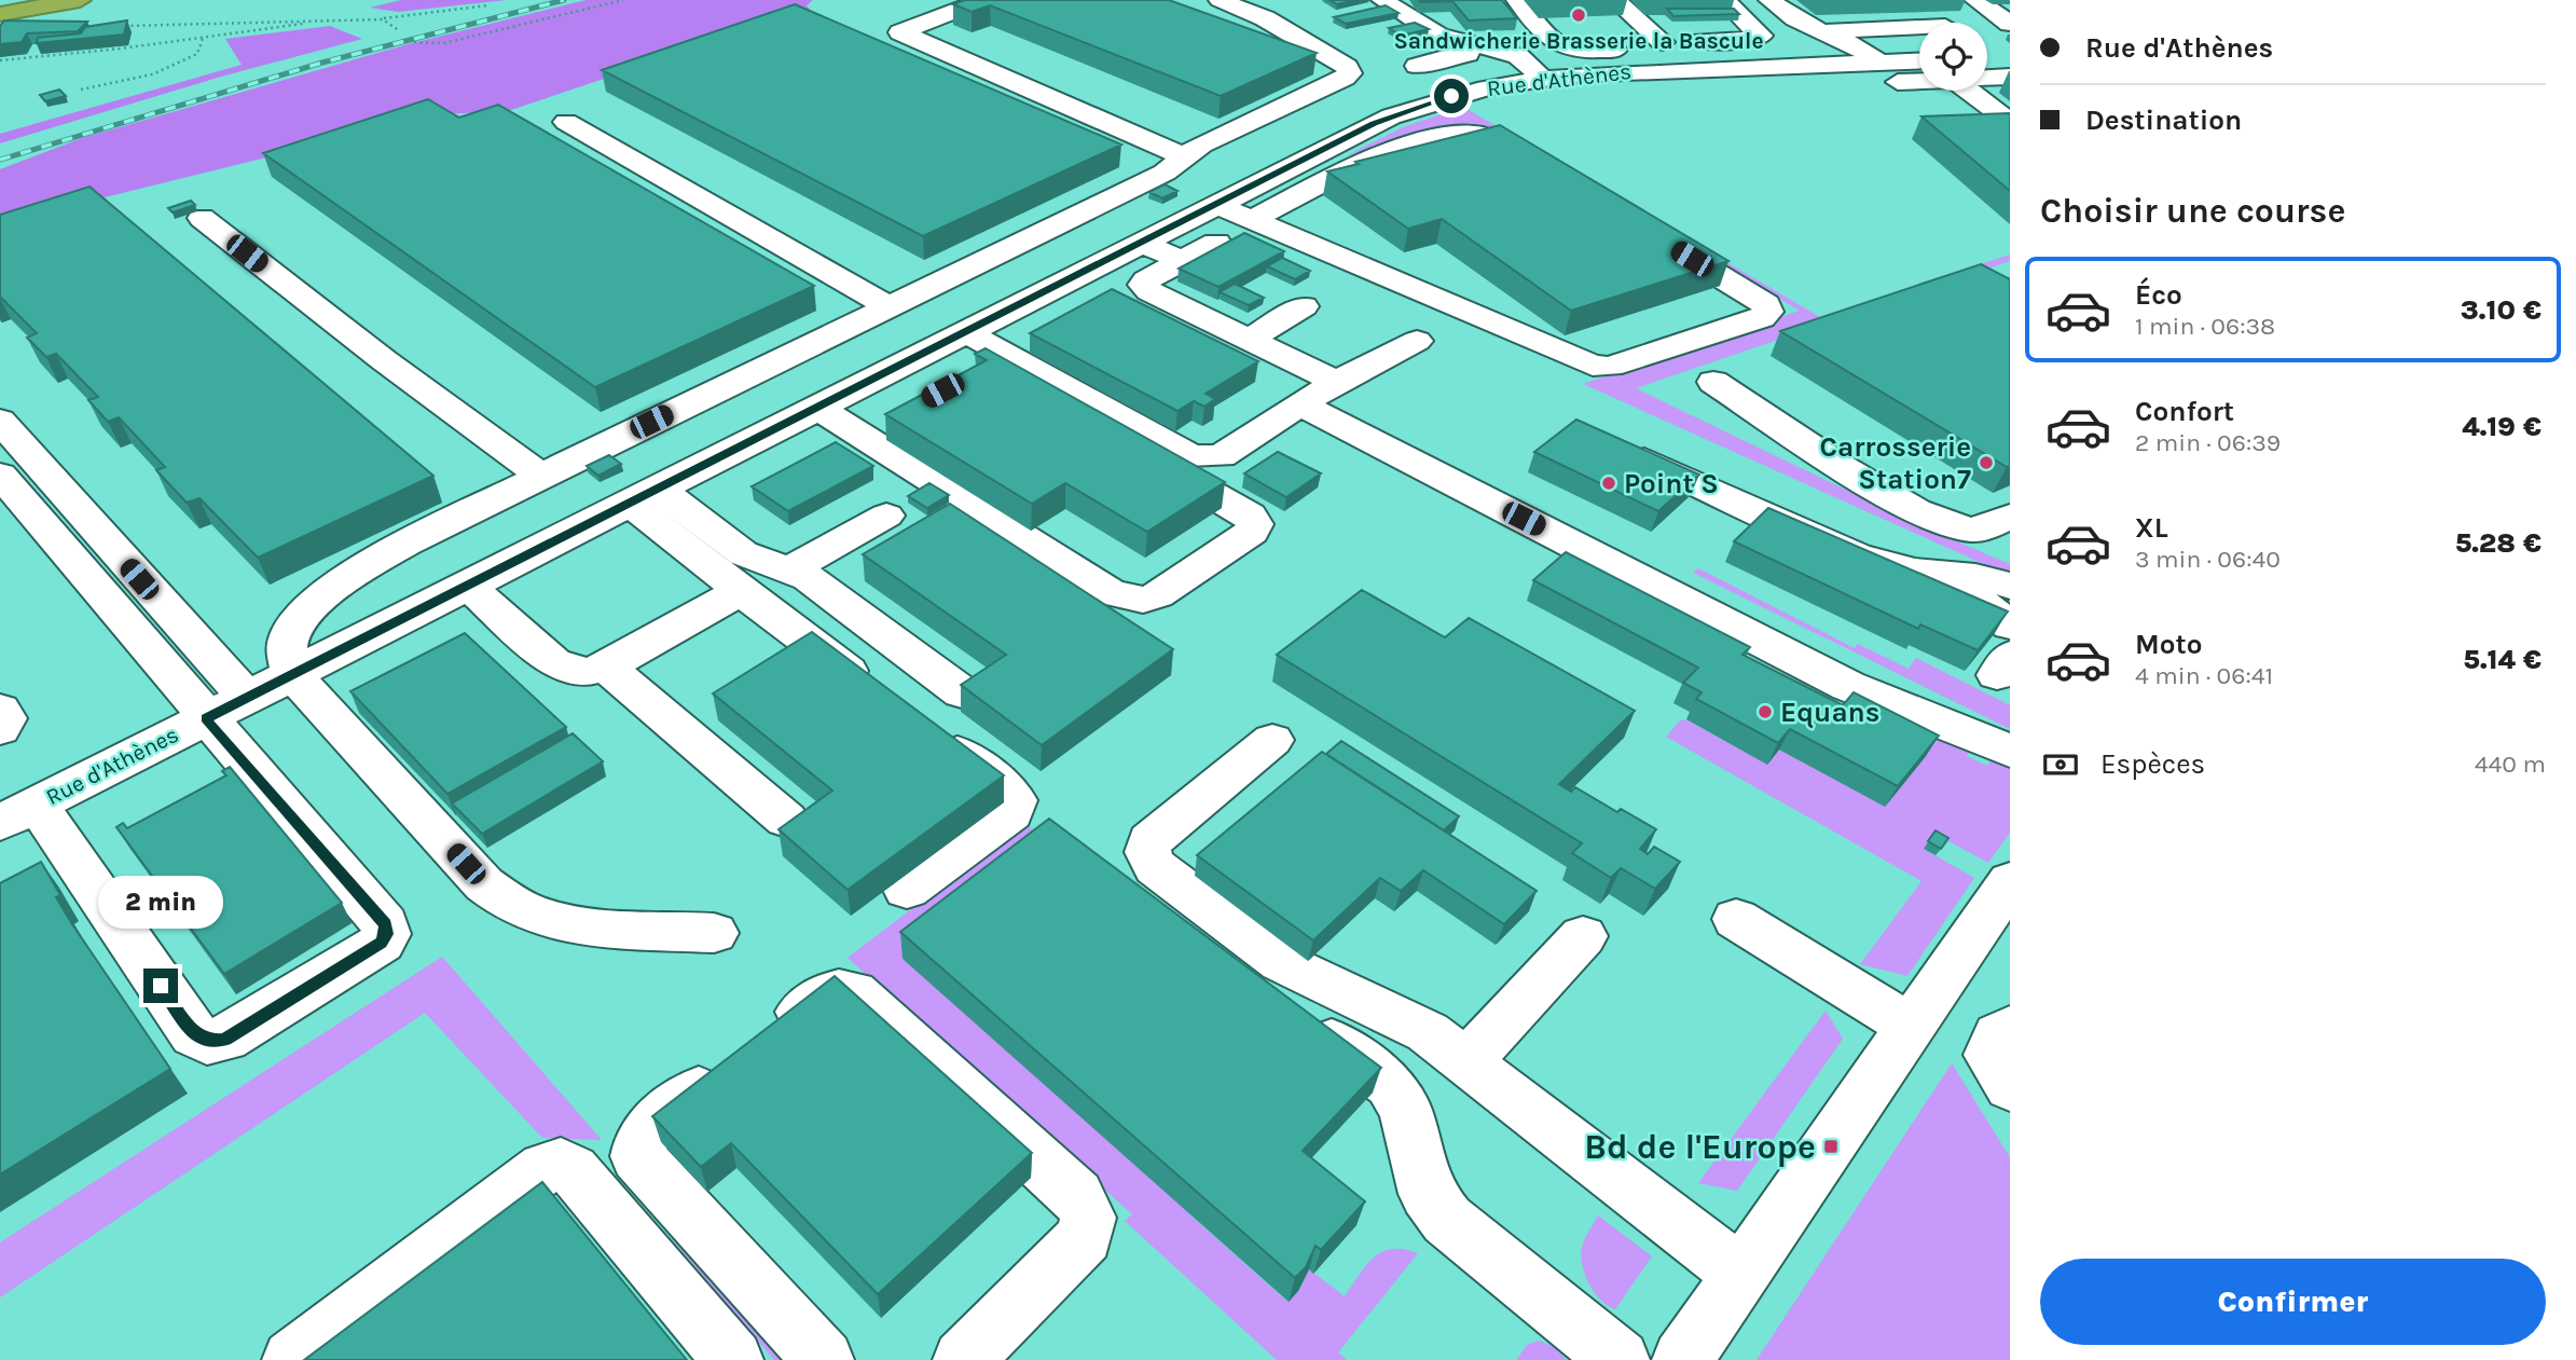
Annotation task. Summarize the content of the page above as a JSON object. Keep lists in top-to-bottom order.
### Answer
{
  "streets": {
    "street": ["Rue d'Athènes"]
  },
  "places": {
    "other": [
      "Sandwicherie Brasserie la Bascule",
      "Carrosserie Station7",
      "Point S",
      "Equans"
    ],
    "transit": ["Bd de l'Europe"]
  },
  "page": {
    "banner": ["Rue d'Athènes", "Destination"],
    "heading": "Choisir une course",
    "list": [
      {
        "name": "Éco",
        "note": "1 min · 06:38",
        "value": "3.10 €"
      },
      {
        "name": "Confort",
        "note": "2 min · 06:39",
        "value": "4.19 €"
      },
      {
        "name": "XL",
        "note": "3 min · 06:40",
        "value": "5.28 €"
      },
      {
        "name": "Moto",
        "note": "4 min · 06:41",
        "value": "5.14 €"
      }
    ],
    "pay": ["Espèces", "440 m"],
    "bubble": "2 min",
    "buttons": "Confirmer"
  }
}
